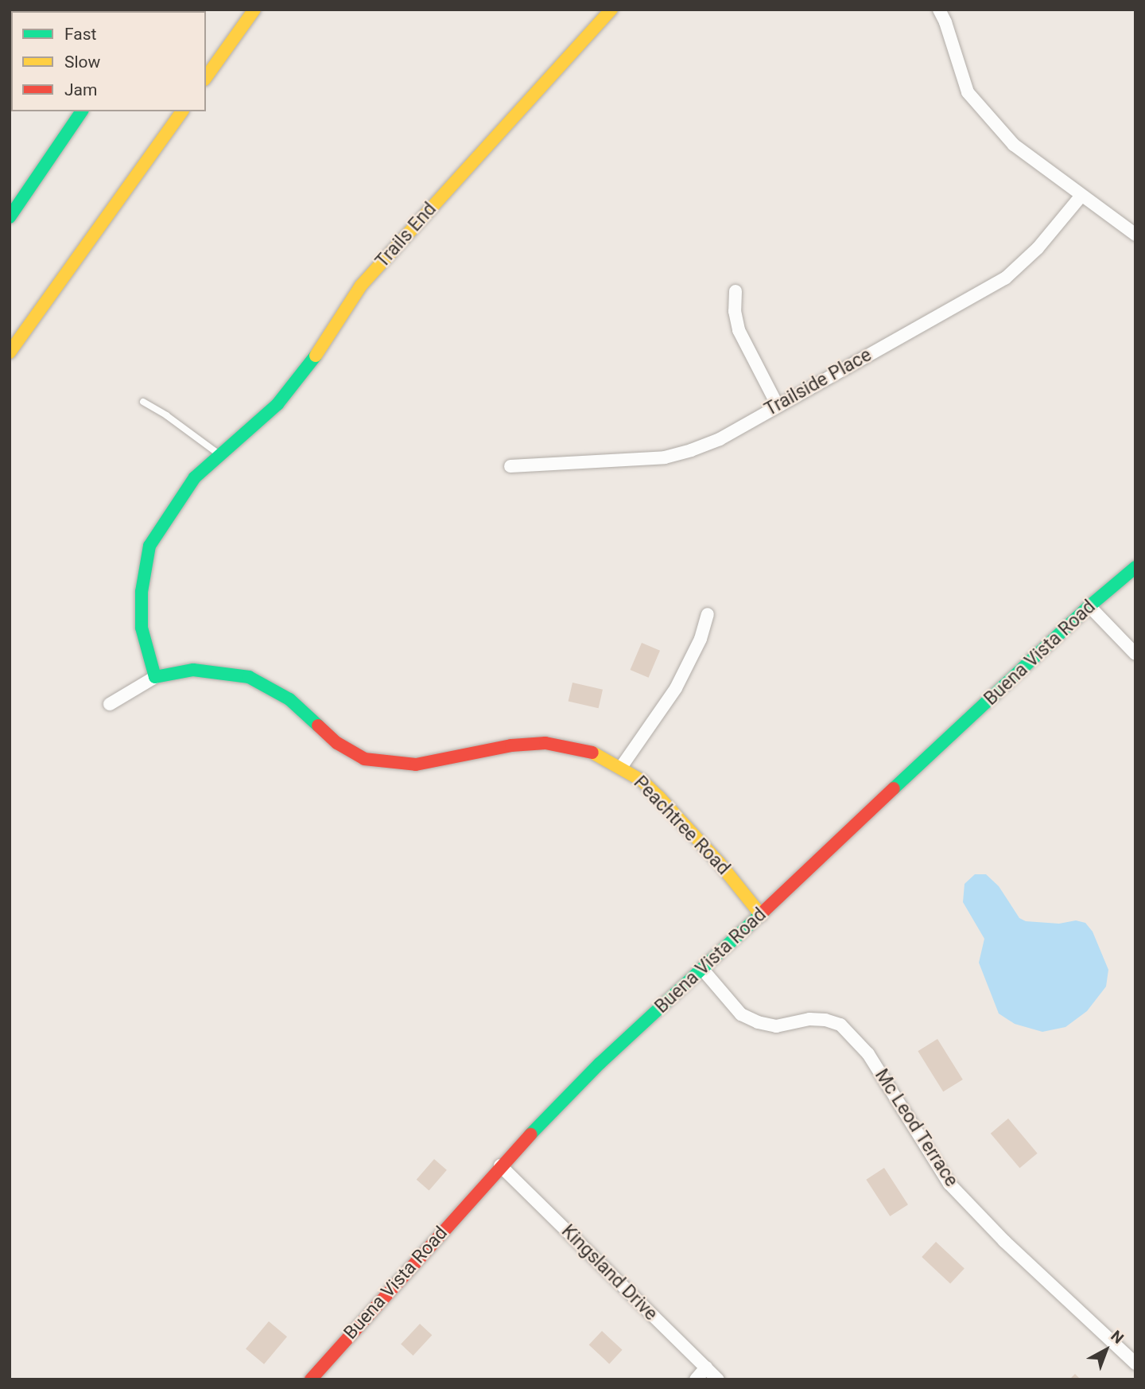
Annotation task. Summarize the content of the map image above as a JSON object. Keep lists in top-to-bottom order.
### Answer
{
  "streets": {
    "main road": ["Trails End", "Buena Vista Road", "Peachtree Road"],
    "street": ["Trailside Place", "Mc Leod Terrace", "Kingsland Drive"]
  },
  "crossings": [
    ["Trails End", "Peachtree Road"],
    ["Buena Vista Road", "Peachtree Road"],
    ["Buena Vista Road", "Mc Leod Terrace"],
    ["Buena Vista Road", "Kingsland Drive"]
  ],
  "legend": ["Fast", "Slow", "Jam"],
  "north": "top right"
}
